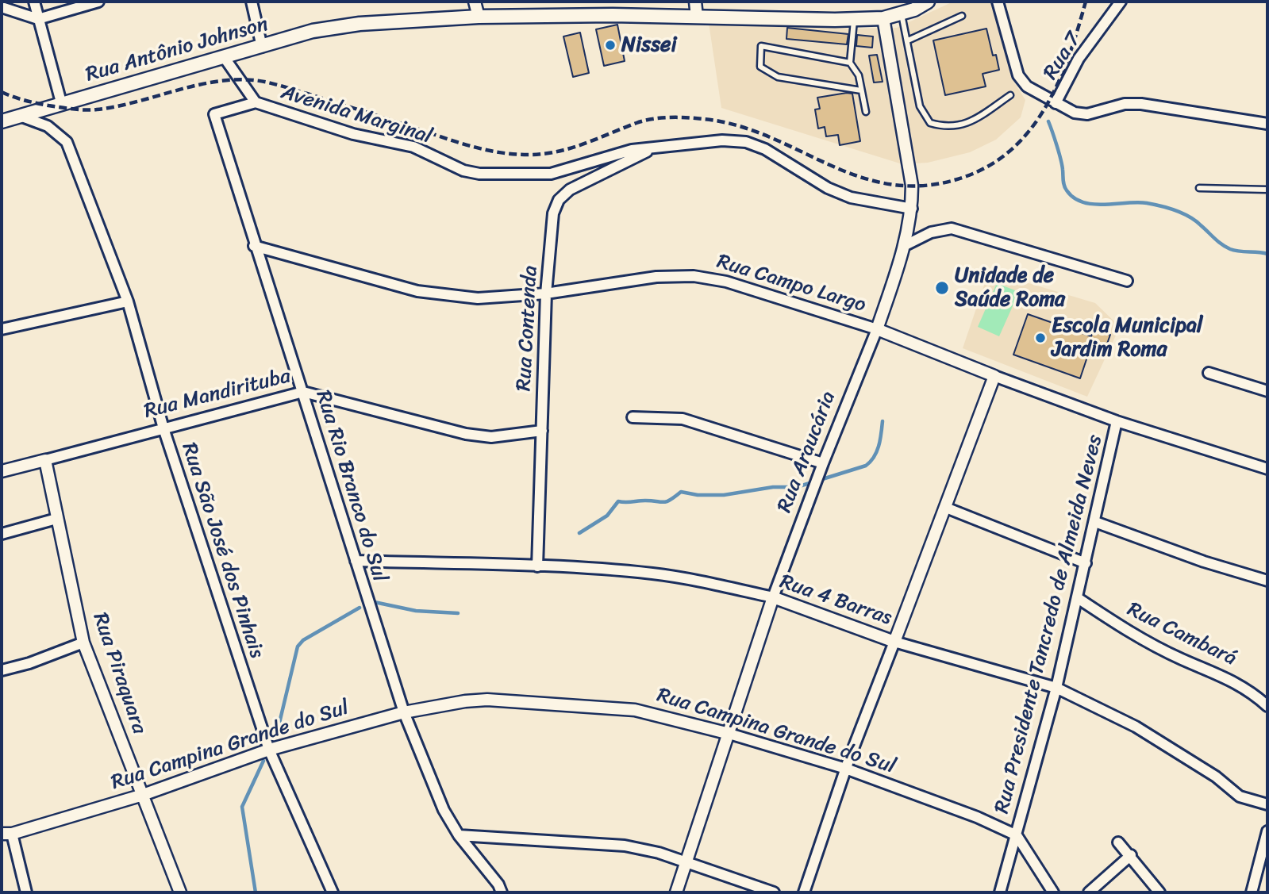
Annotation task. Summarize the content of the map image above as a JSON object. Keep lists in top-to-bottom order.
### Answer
{
  "streets": {
    "main road": ["Rua Antônio Johnson"],
    "street": [
      "Rua 7",
      "Avenida Marginal",
      "Rua Campo Largo",
      "Rua Contenda",
      "Rua Mandirituba",
      "Rua Araucária",
      "Rua Rio Branco do Sul",
      "Rua São José dos Pinhais",
      "Rua 4 Barras",
      "Rua Presidente Tancredo de Almeida Neves",
      "Rua Cambará",
      "Rua Piraquara",
      "Rua Campina Grande do Sul"
    ]
  },
  "crossings": [
    ["Rua Antônio Johnson", "Avenida Marginal"],
    ["Rua Antônio Johnson", "Rua Araucária"],
    ["Rua Antônio Johnson", "Rua São José dos Pinhais"],
    ["Avenida Marginal", "Rua Contenda"],
    ["Avenida Marginal", "Rua Araucária"],
    ["Avenida Marginal", "Rua Rio Branco do Sul"],
    ["Rua Campo Largo", "Rua Contenda"],
    ["Rua Campo Largo", "Rua Araucária"],
    ["Rua Campo Largo", "Rua Rio Branco do Sul"],
    ["Rua Campo Largo", "Rua Presidente Tancredo de Almeida Neves"],
    ["Rua Contenda", "Rua Mandirituba"],
    ["Rua Contenda", "Rua 4 Barras"],
    ["Rua Mandirituba", "Rua Rio Branco do Sul"],
    ["Rua Mandirituba", "Rua São José dos Pinhais"],
    ["Rua Mandirituba", "Rua Piraquara"],
    ["Rua Araucária", "Rua 4 Barras"],
    ["Rua Araucária", "Rua Campina Grande do Sul"],
    ["Rua Rio Branco do Sul", "Rua 4 Barras"],
    ["Rua Rio Branco do Sul", "Rua Campina Grande do Sul"],
    ["Rua São José dos Pinhais", "Rua Campina Grande do Sul"],
    ["Rua 4 Barras", "Rua Presidente Tancredo de Almeida Neves"],
    ["Rua Presidente Tancredo de Almeida Neves", "Rua Cambará"],
    ["Rua Presidente Tancredo de Almeida Neves", "Rua Campina Grande do Sul"],
    ["Rua Piraquara", "Rua Campina Grande do Sul"]
  ],
  "places": ["Nissei", "Unidade de Saúde Roma", "Escola Municipal Jardim Roma"]
}
